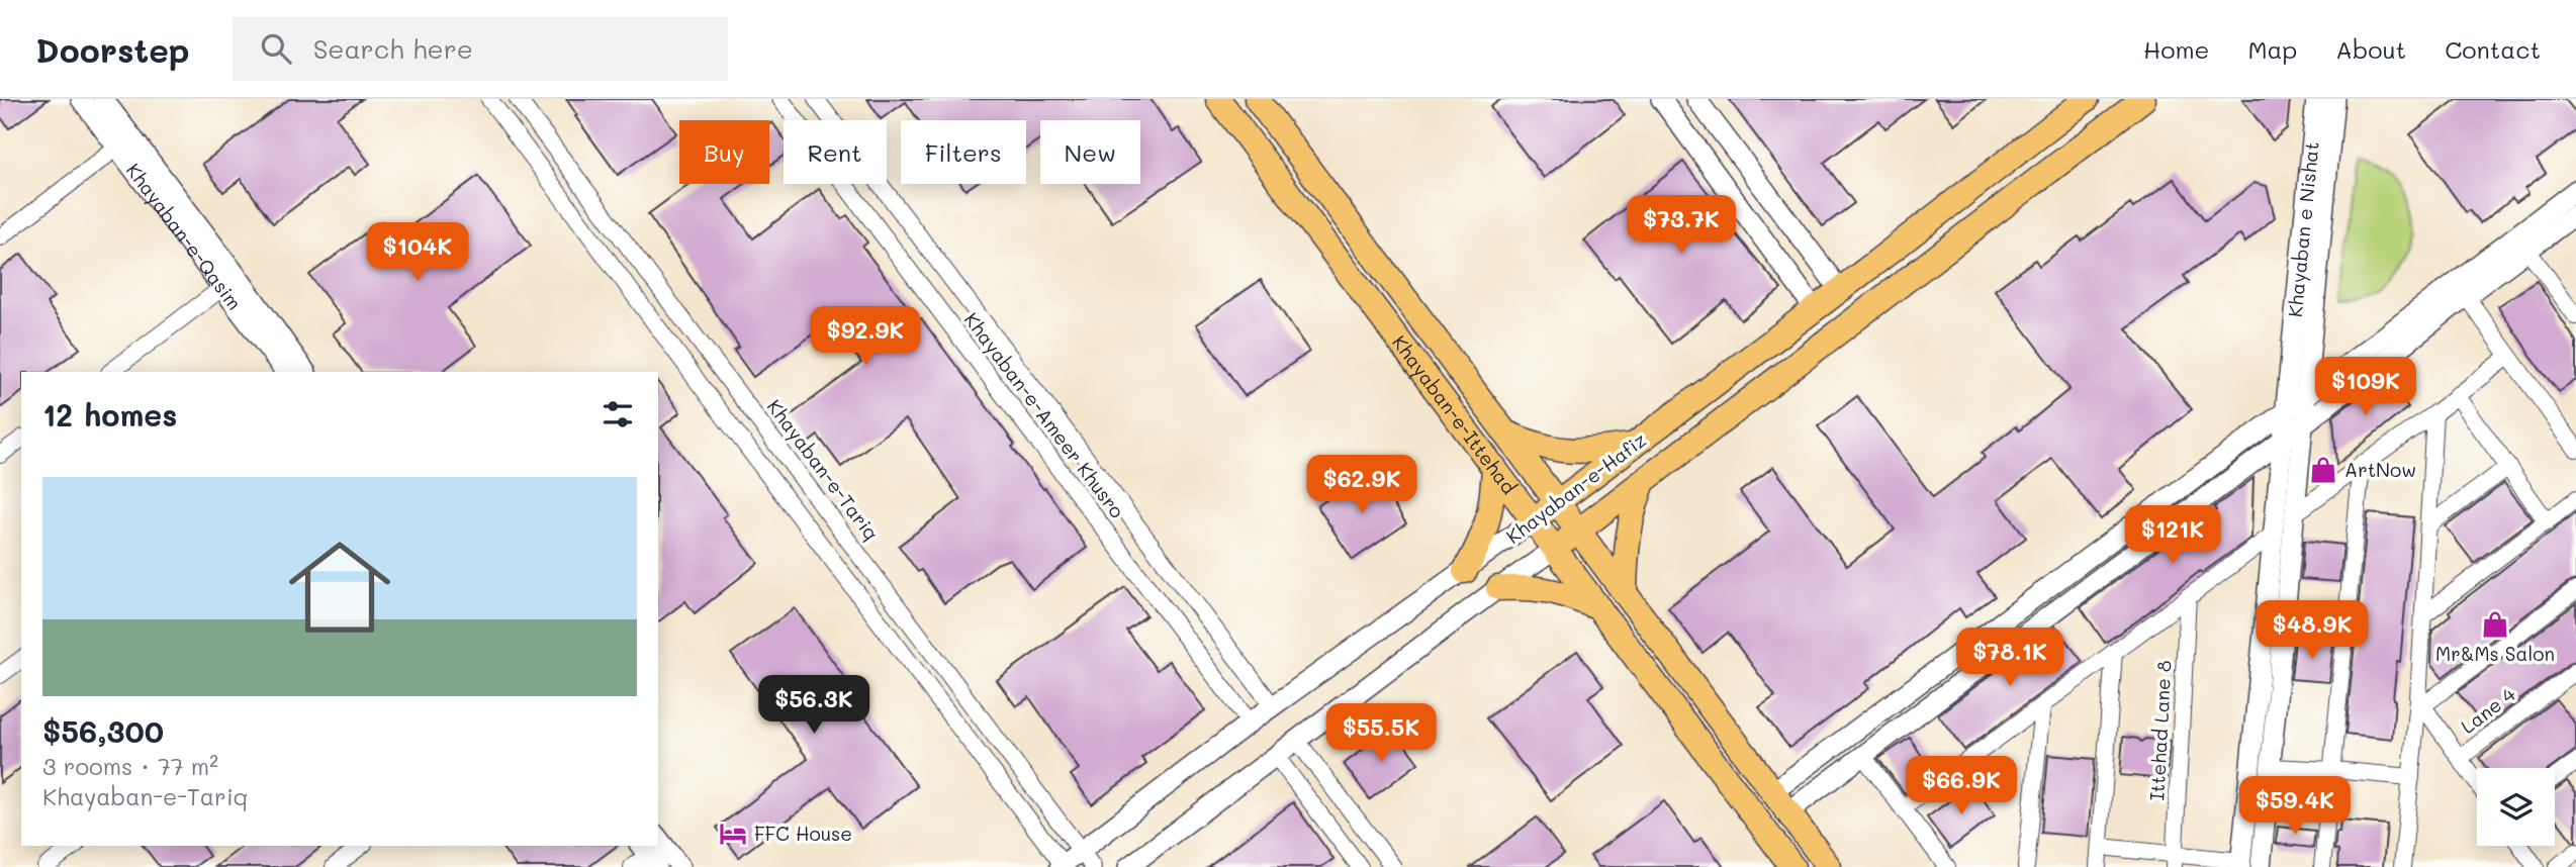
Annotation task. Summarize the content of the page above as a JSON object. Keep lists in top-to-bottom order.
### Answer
{
  "streets": {
    "main road": ["Khayaban-e-Ittehad", "Khayaban-e-Hafiz"],
    "street": [
      "Khayaban e Nishat",
      "Khayaban-e-Qasim",
      "Khayaban-e-Ameer Khusro",
      "Khayaban-e-Tariq",
      "Lane 4",
      "Ittehad Lane 8"
    ]
  },
  "crossings": [
    ["Khayaban-e-Ittehad", "Khayaban-e-Hafiz"],
    ["Khayaban-e-Ameer Khusro", "Khayaban-e-Hafiz"],
    ["Khayaban-e-Tariq", "Khayaban-e-Hafiz"]
  ],
  "places": {
    "shop": ["ArtNow", "Mr&Ms Salon"],
    "hotel": ["FFC House"]
  },
  "page": {
    "header": "Doorstep",
    "search": "Search here",
    "nav": [
      "Home",
      "Map",
      "About",
      "Contact"
    ],
    "chip": [
      "Buy",
      "Rent",
      "Filters",
      "New"
    ],
    "price": [
      "$73.7K",
      "$104K",
      "$92.9K",
      "$109K",
      "$62.9K",
      "$121K",
      "$48.9K",
      "$78.1K",
      "$56.3K",
      "$55.5K",
      "$66.9K",
      "$59.4K"
    ],
    "heading": "12 homes",
    "list": [
      {
        "name": "$56,300",
        "note": "3 rooms · 77 m² · Khayaban-e-Tariq"
      }
    ]
  }
}
